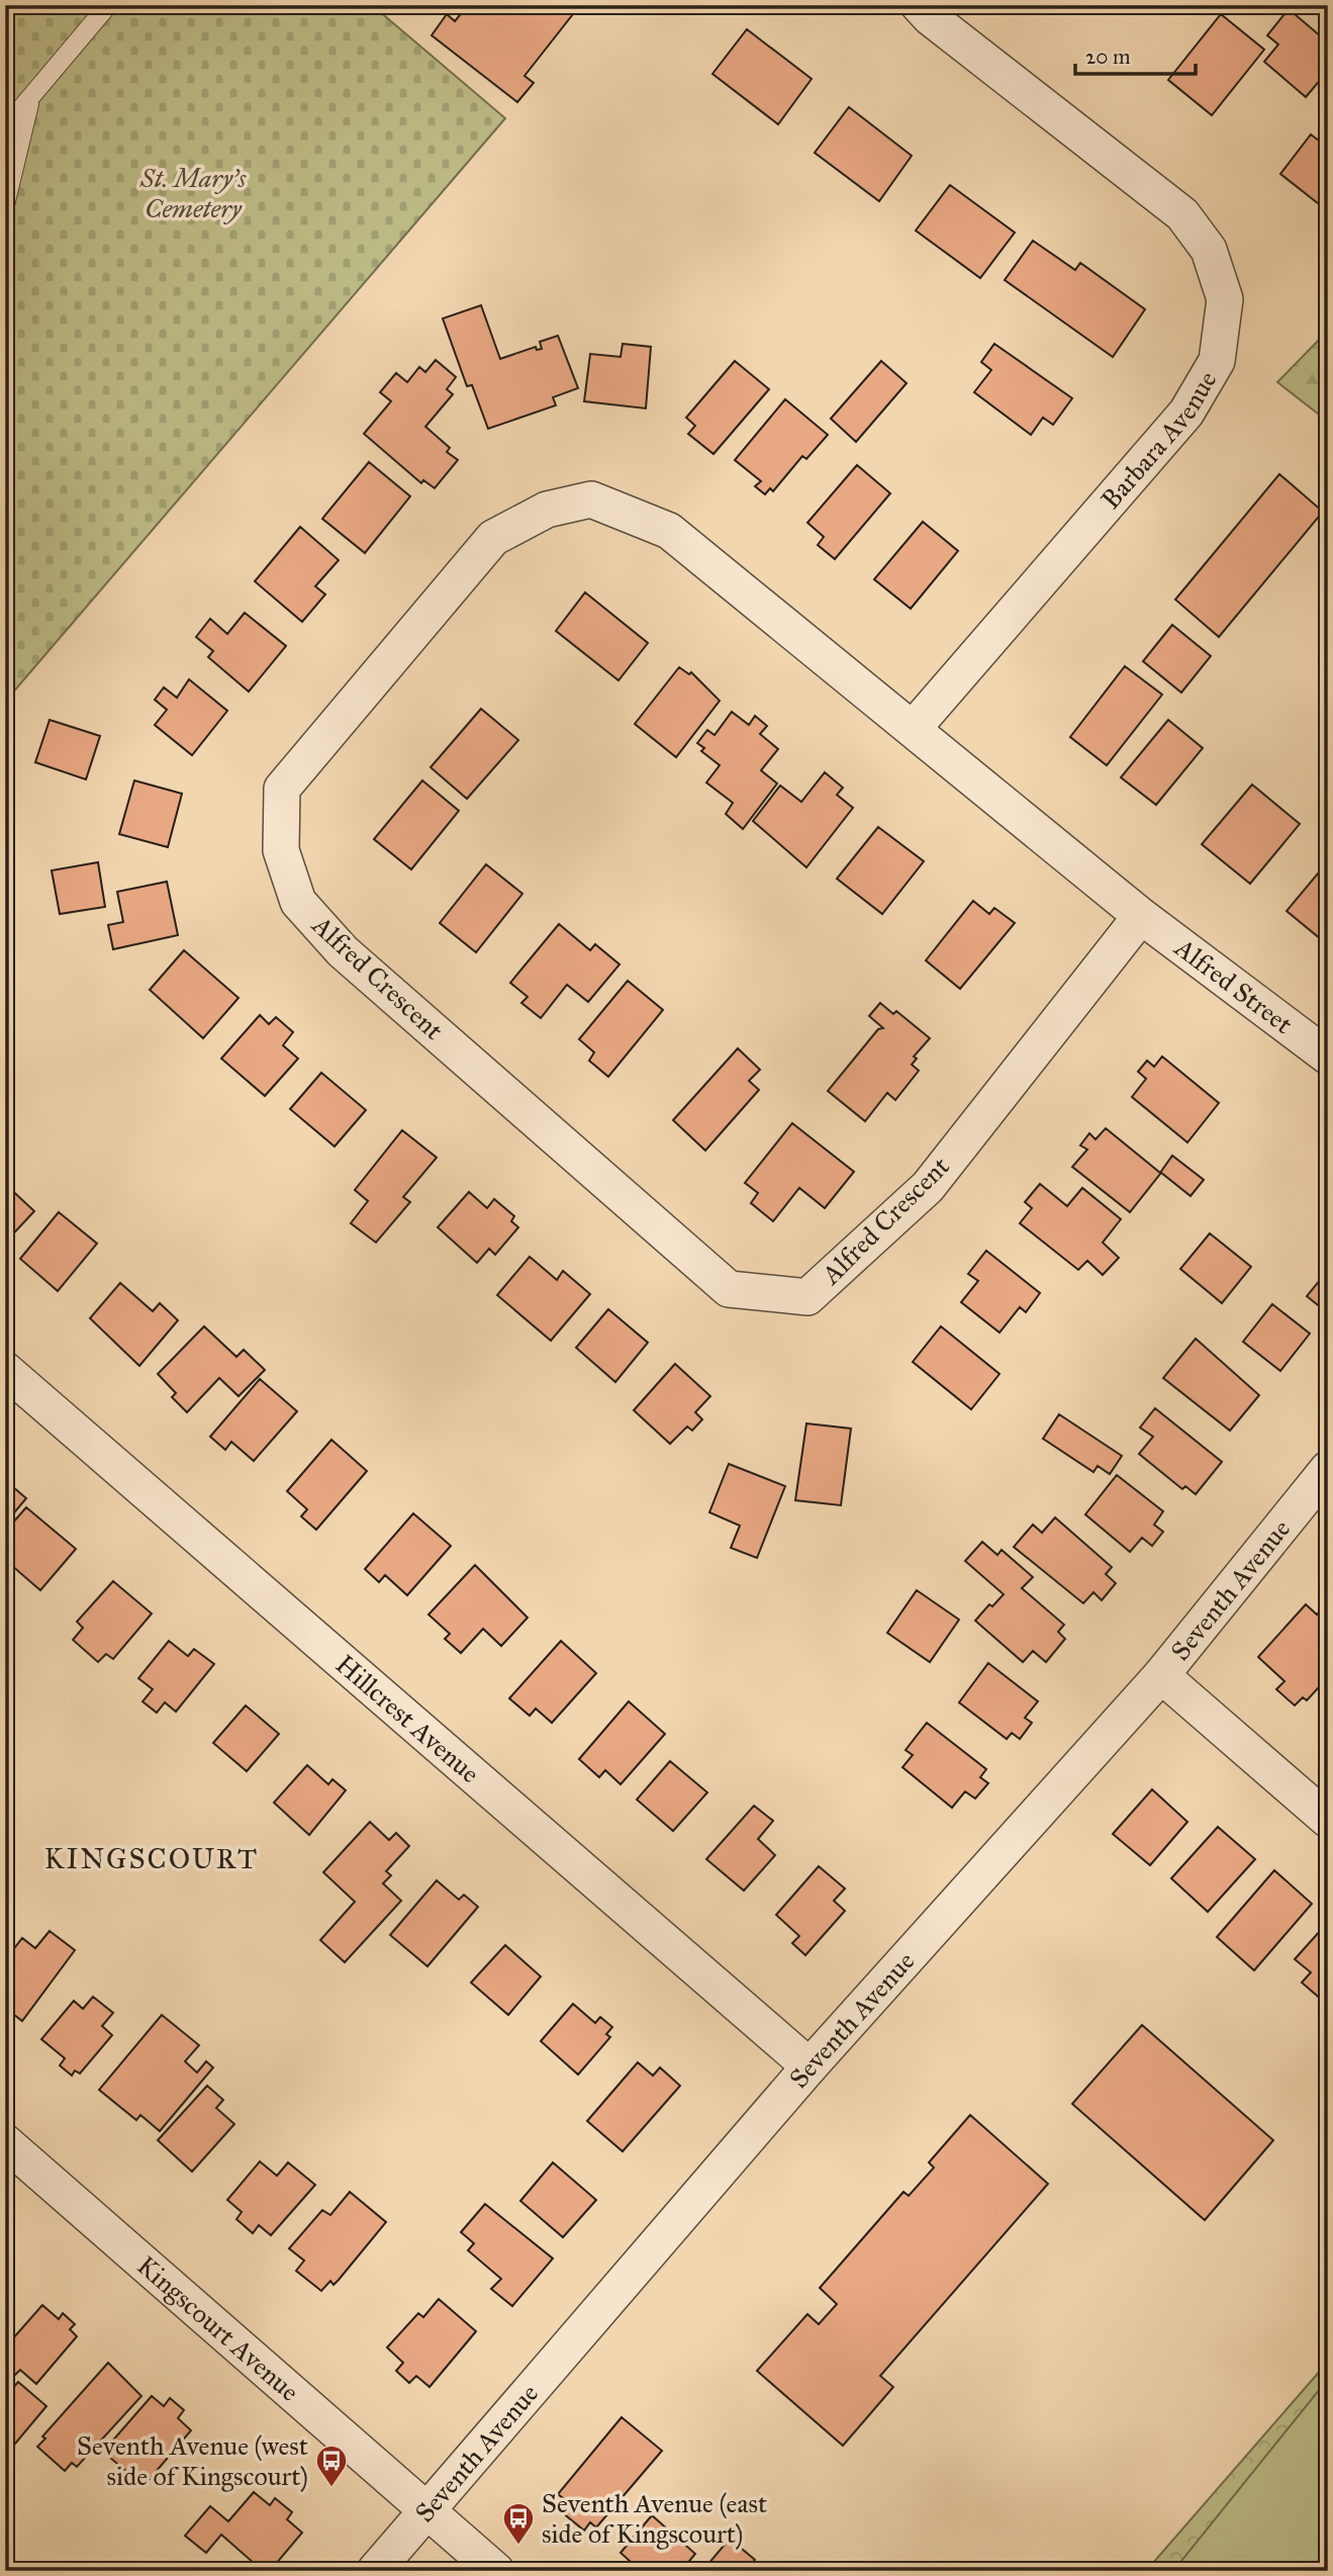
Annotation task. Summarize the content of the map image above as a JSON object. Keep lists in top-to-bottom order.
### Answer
{
  "streets": {
    "street": [
      "Barbara Avenue",
      "Alfred Crescent",
      "Alfred Street",
      "Seventh Avenue",
      "Hillcrest Avenue",
      "Kingscourt Avenue"
    ]
  },
  "crossings": [
    ["Barbara Avenue", "Alfred Crescent"],
    ["Alfred Crescent", "Alfred Street"],
    ["Seventh Avenue", "Hillcrest Avenue"],
    ["Seventh Avenue", "Kingscourt Avenue"]
  ],
  "districts": ["KINGSCOURT"],
  "parks": ["St. Mary's Cemetery"],
  "places": {
    "bus stop": ["Seventh Avenue (west side of Kingscourt)", "Seventh Avenue (east side of Kingscourt)"]
  },
  "scale_bar": "20 m"
}
